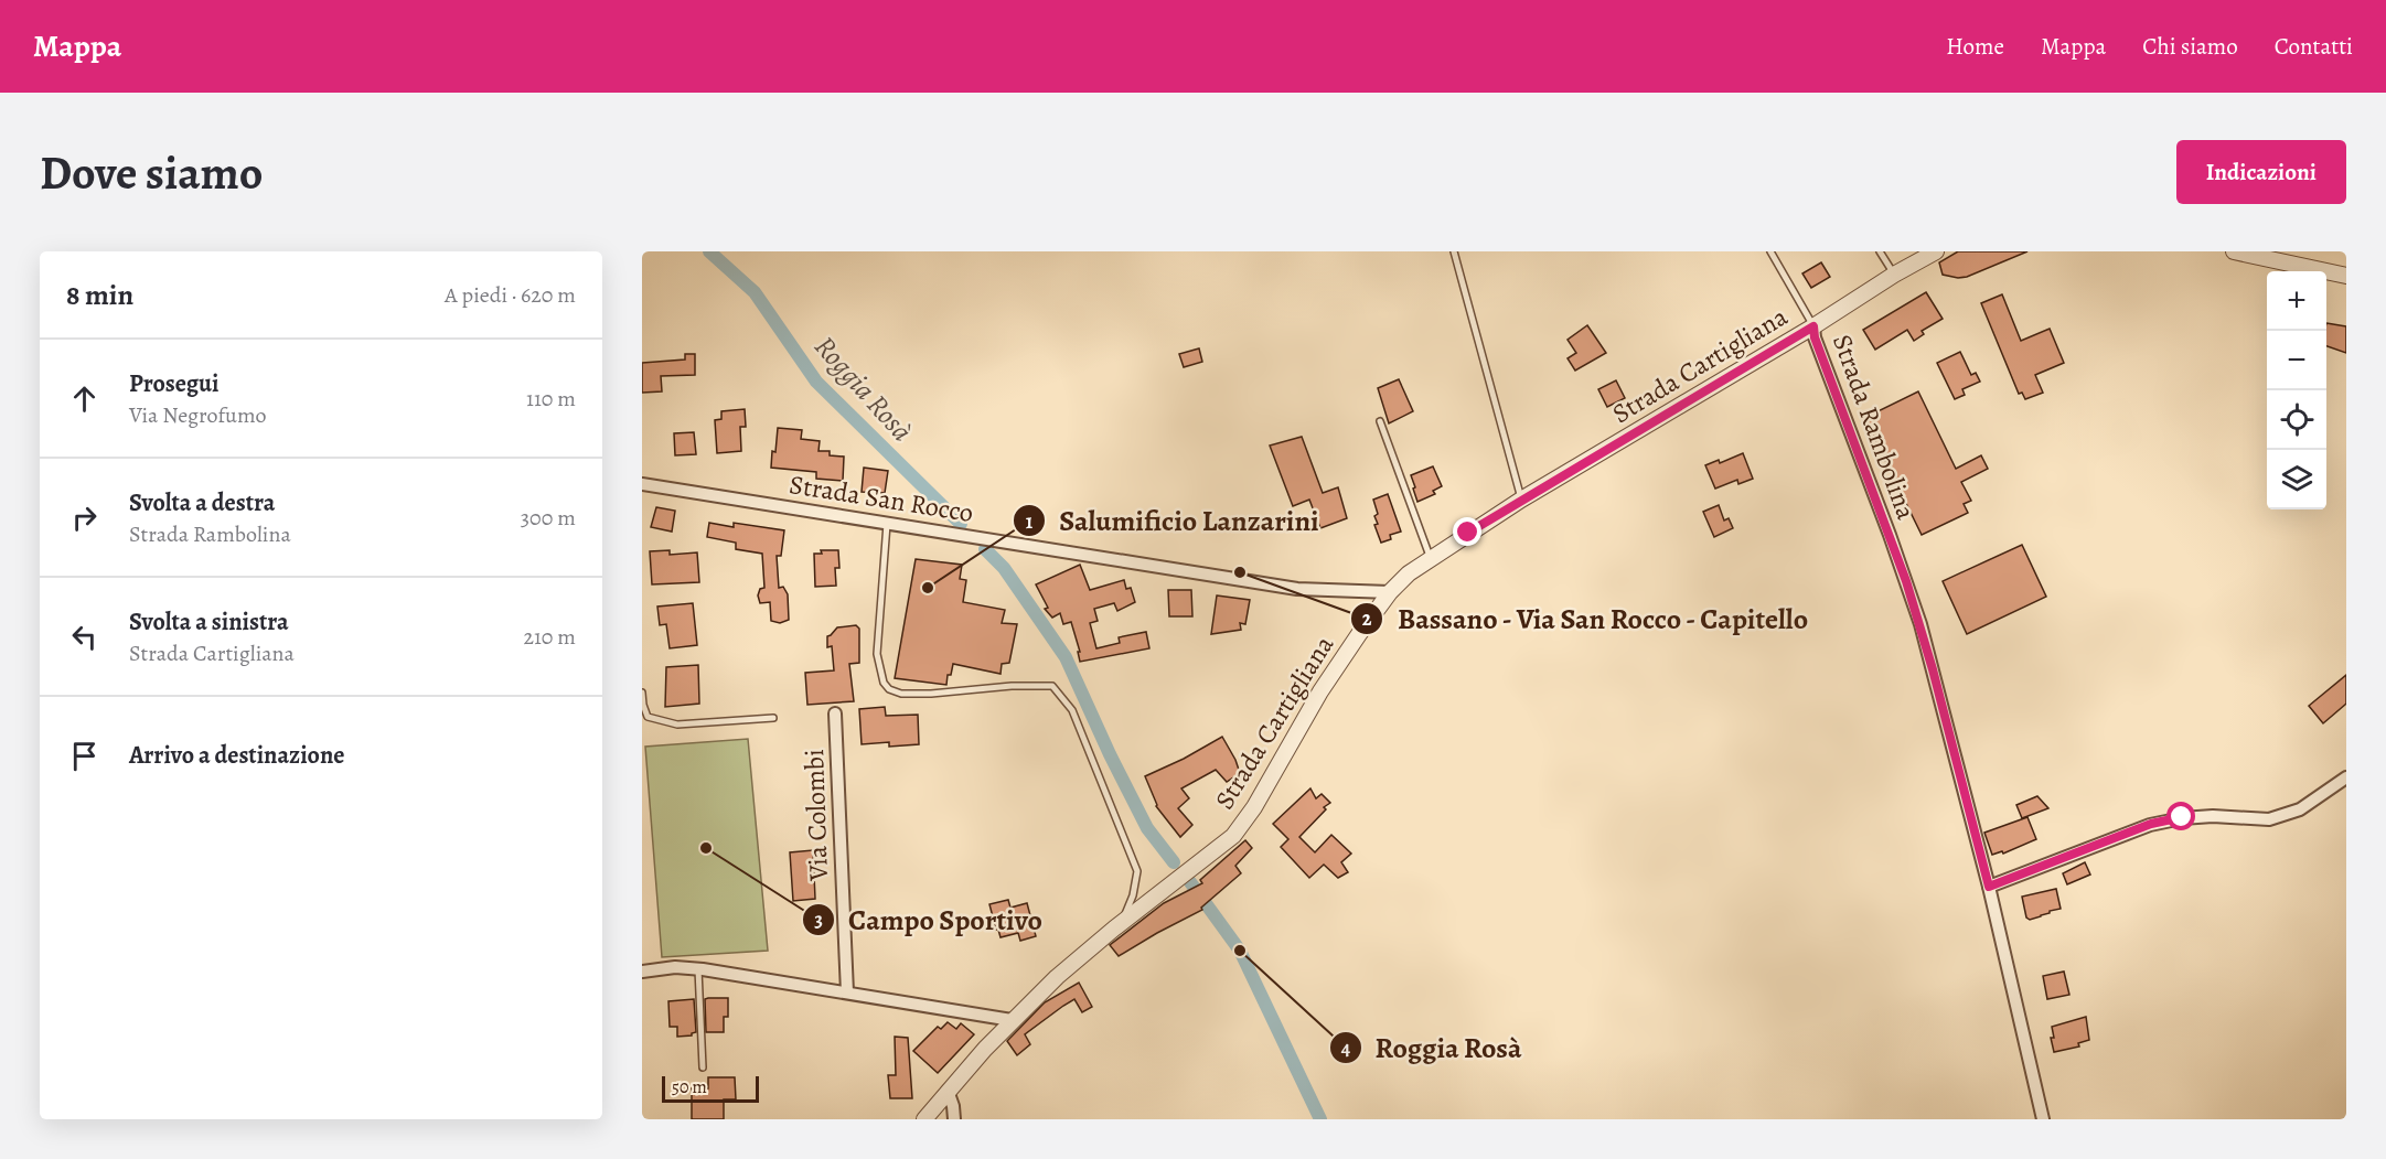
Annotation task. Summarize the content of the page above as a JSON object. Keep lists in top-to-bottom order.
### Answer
{
  "streets": {
    "street": [
      "Strada Cartigliana",
      "Strada Rambolina",
      "Strada San Rocco",
      "Via Colombi"
    ]
  },
  "crossings": [
    ["Strada Cartigliana", "Strada Rambolina"],
    ["Strada Cartigliana", "Strada San Rocco"]
  ],
  "water": ["Roggia Rosà"],
  "places": [
    "Bassano - Via San Rocco - Capitello",
    "Salumificio Lanzarini",
    "Campo Sportivo",
    "Roggia Rosà"
  ],
  "scale_bar": "50 m",
  "page": {
    "header": "Mappa",
    "nav": [
      "Home",
      "Mappa",
      "Chi siamo",
      "Contatti"
    ],
    "buttons": "Indicazioni",
    "title": "Dove siamo",
    "heading": ["8 min", "A piedi · 620 m"],
    "map_buttons": ["+", "−"],
    "list": [
      ["Prosegui", "Via Negrofumo", "110 m"],
      ["Svolta a destra", "Strada Rambolina", "300 m"],
      ["Svolta a sinistra", "Strada Cartigliana", "210 m"],
      "Arrivo a destinazione"
    ],
    "scale": "50 m"
  }
}
